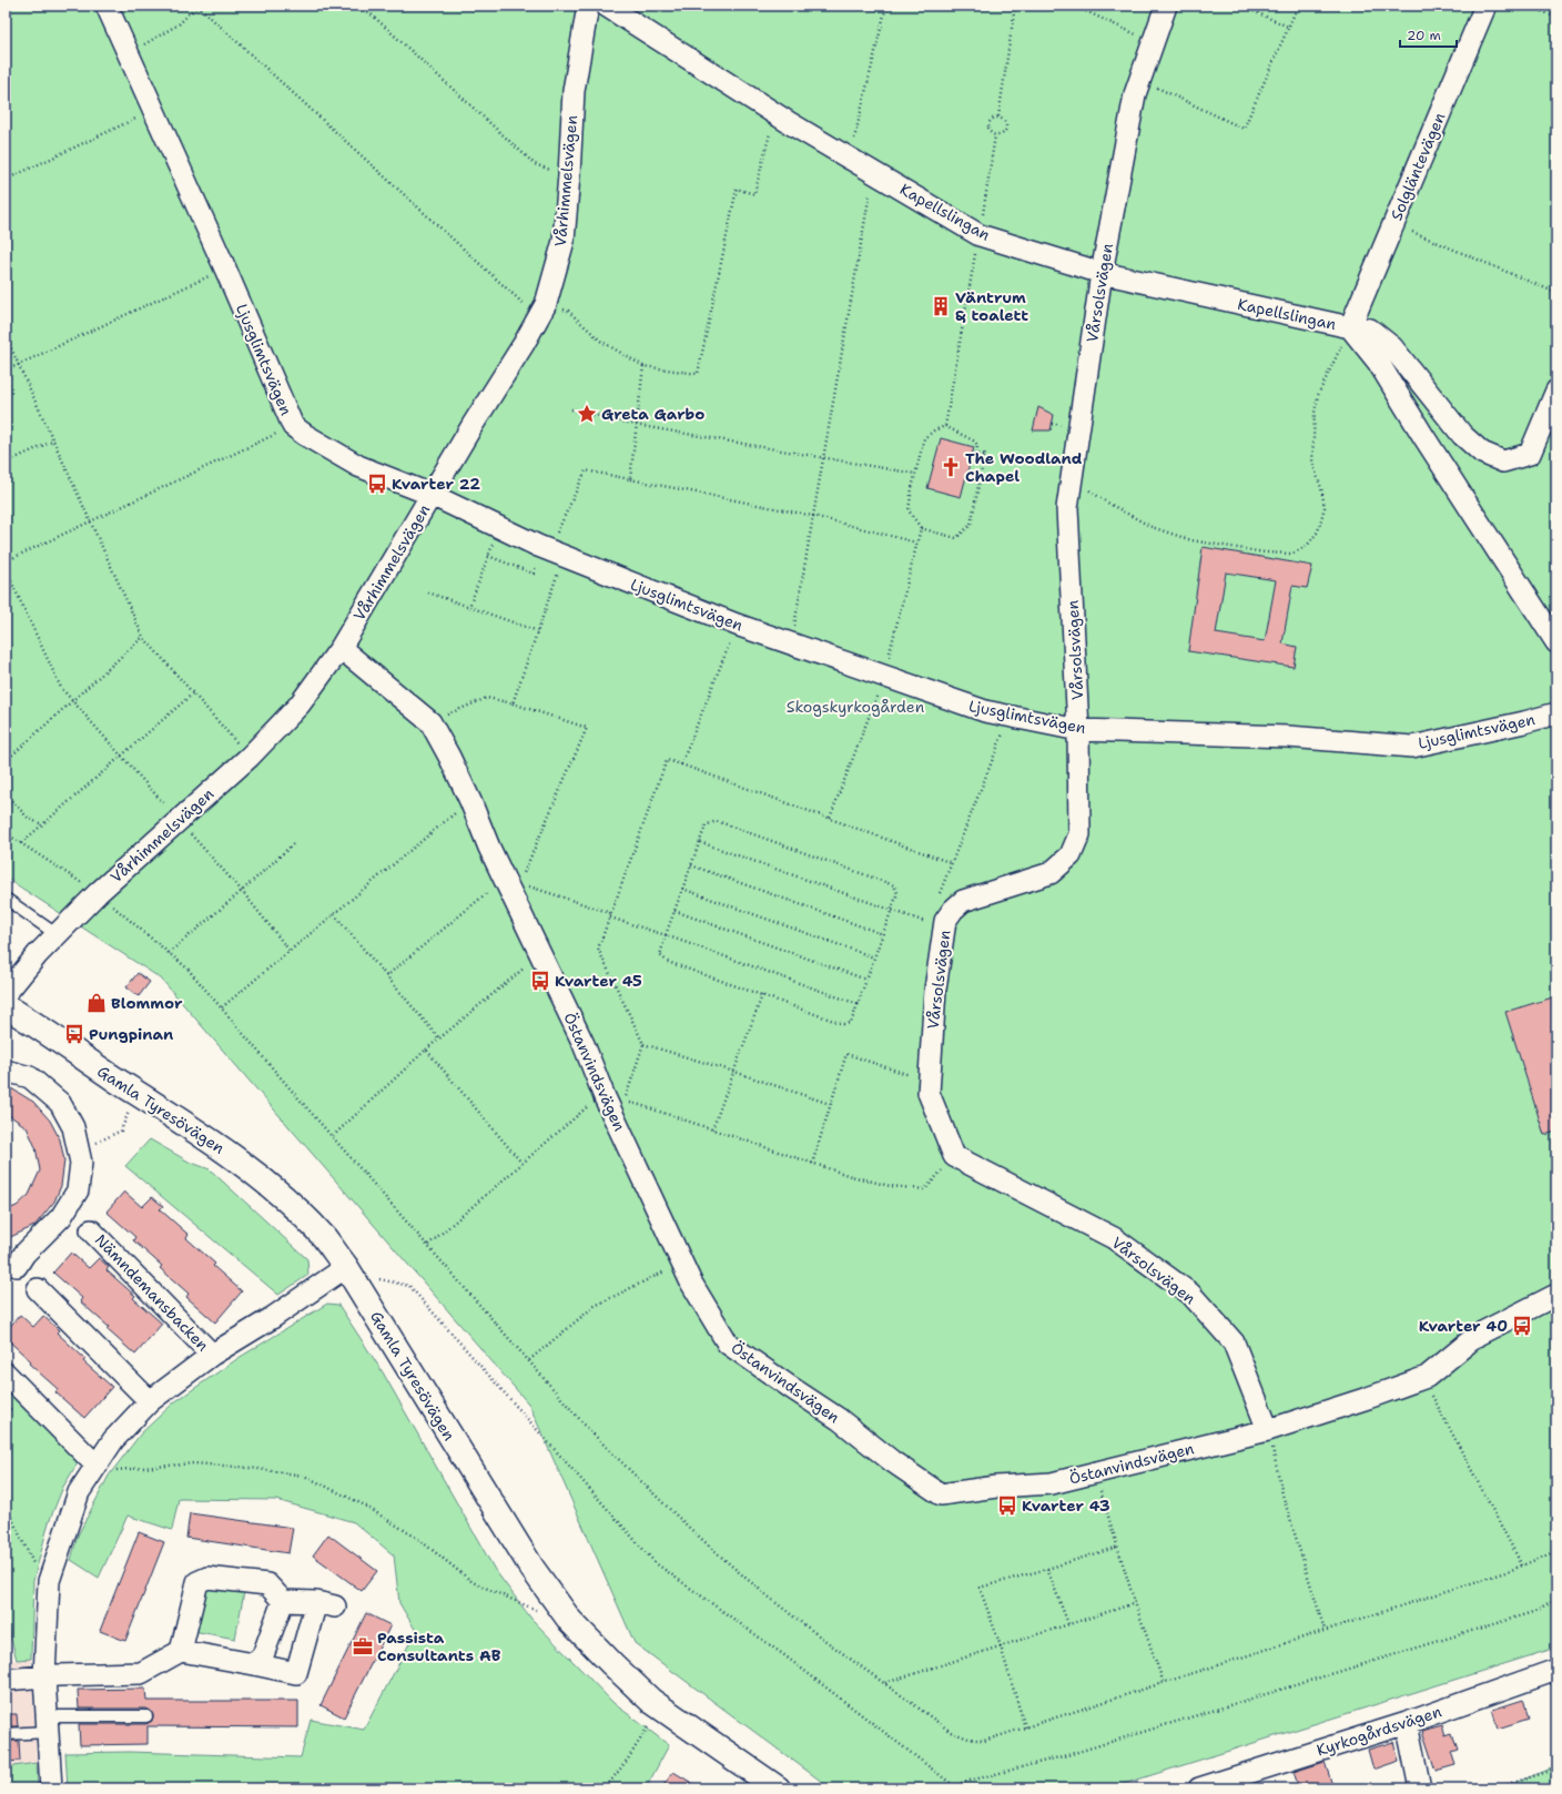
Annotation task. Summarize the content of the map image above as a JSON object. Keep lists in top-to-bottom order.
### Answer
{
  "streets": {
    "street": [
      "Solgläntevägen",
      "Vårhimmelsvägen",
      "Kapellslingan",
      "Vårsolsvägen",
      "Ljusglimtsvägen",
      "Östanvindsvägen",
      "Gamla Tyresövägen",
      "Nämndemansbacken",
      "Kyrkogårdsvägen"
    ]
  },
  "crossings": [
    ["Solgläntevägen", "Kapellslingan"],
    ["Vårhimmelsvägen", "Ljusglimtsvägen"],
    ["Vårhimmelsvägen", "Östanvindsvägen"],
    ["Vårhimmelsvägen", "Gamla Tyresövägen"],
    ["Kapellslingan", "Vårsolsvägen"],
    ["Vårsolsvägen", "Ljusglimtsvägen"],
    ["Vårsolsvägen", "Östanvindsvägen"],
    ["Gamla Tyresövägen", "Nämndemansbacken"]
  ],
  "parks": ["Skogskyrkogården"],
  "places": {
    "building": ["Väntrum & toalett"],
    "place": ["Greta Garbo"],
    "church": ["The Woodland Chapel"],
    "bus stop": [
      "Kvarter 22",
      "Kvarter 45",
      "Pungpinan",
      "Kvarter 40",
      "Kvarter 43"
    ],
    "shop": ["Blommor"],
    "office": ["Passista Consultants AB"]
  },
  "scale_bar": "20 m"
}
